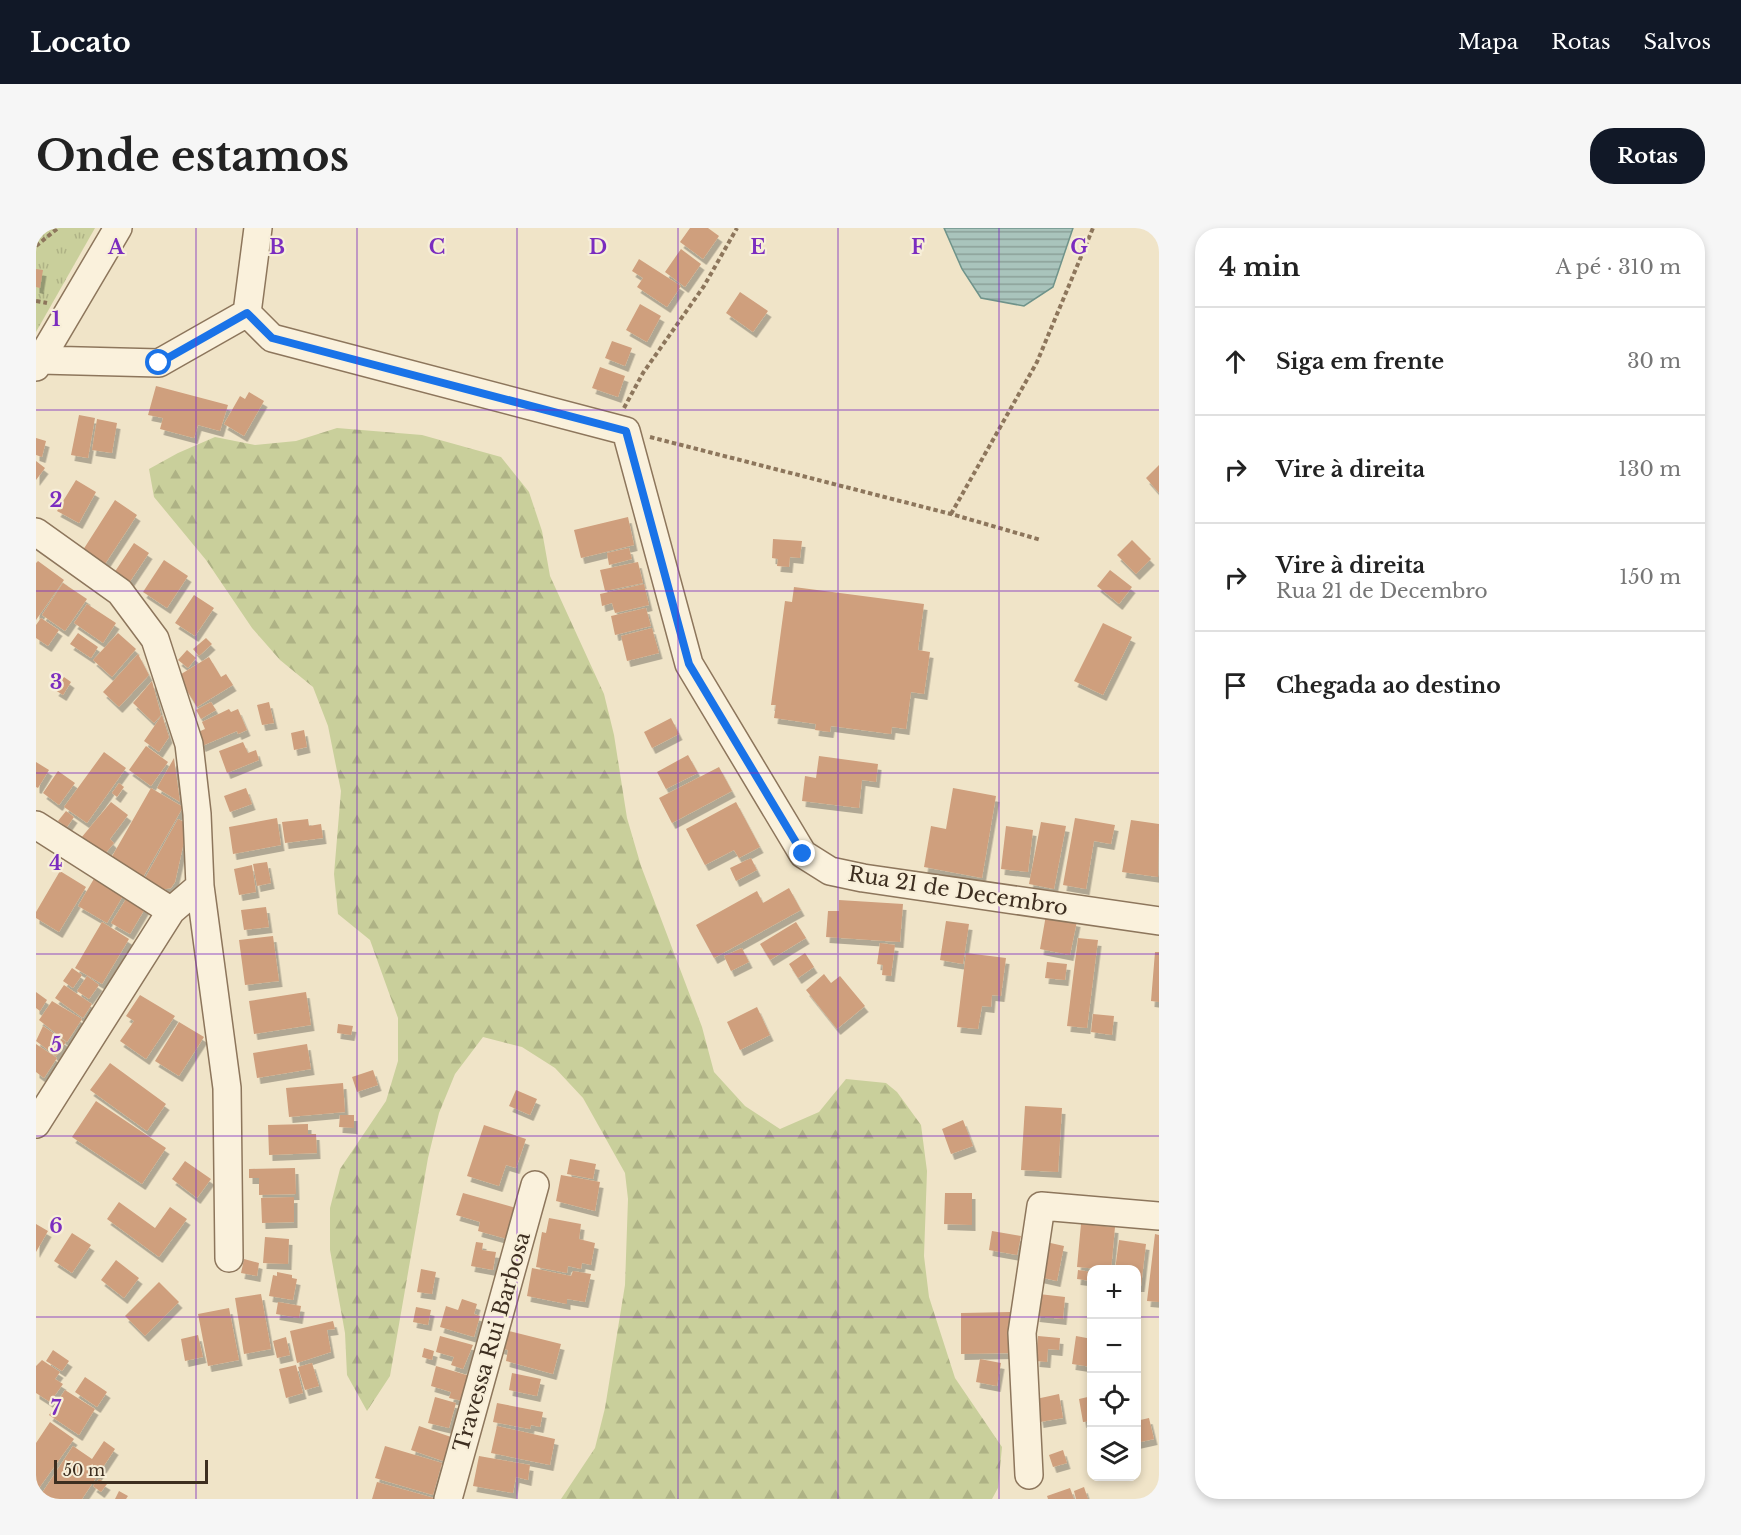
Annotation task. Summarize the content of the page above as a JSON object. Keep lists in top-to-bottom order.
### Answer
{
  "streets": {
    "street": ["Rua 21 de Decembro", "Travessa Rui Barbosa"]
  },
  "scale_bar": "50 m",
  "page": {
    "header": "Locato",
    "nav": ["Mapa", "Rotas", "Salvos"],
    "buttons": "Rotas",
    "title": "Onde estamos",
    "heading": ["4 min", "A pé · 310 m"],
    "list": [
      ["Siga em frente", "30 m"],
      ["Vire à direita", "130 m"],
      ["Vire à direita", "Rua 21 de Decembro", "150 m"],
      "Chegada ao destino"
    ],
    "map_buttons": ["+", "−"],
    "scale": "50 m"
  },
  "grid": {
    "columns": [
      "A",
      "B",
      "C",
      "D",
      "E",
      "F",
      "G"
    ],
    "rows": [
      "1",
      "2",
      "3",
      "4",
      "5",
      "6",
      "7"
    ]
  }
}
